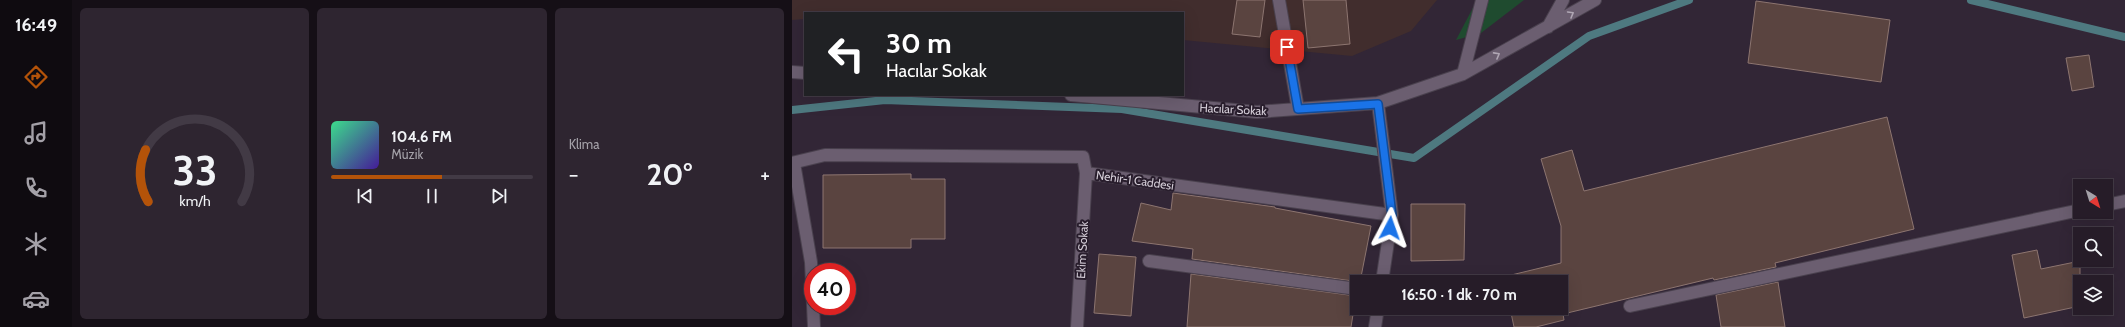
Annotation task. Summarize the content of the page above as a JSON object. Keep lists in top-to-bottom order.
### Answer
{
  "streets": {
    "street": ["Hacılar Sokak", "Nehir-1 Caddesi", "Ekim Sokak"]
  },
  "crossings": [
    ["Nehir-1 Caddesi", "Ekim Sokak"]
  ],
  "north": "bottom right",
  "page": {
    "tabs": "16:49",
    "tile": "Klima",
    "turn": ["30 m", "Hacılar Sokak"],
    "song": ["104.6 FM", "Müzik"],
    "heat": ["−", "20°", "+"],
    "limit": "40",
    "trip": "16:50 · 1 dk · 70 m",
    "gauge": ["33", "km/h"]
  }
}
